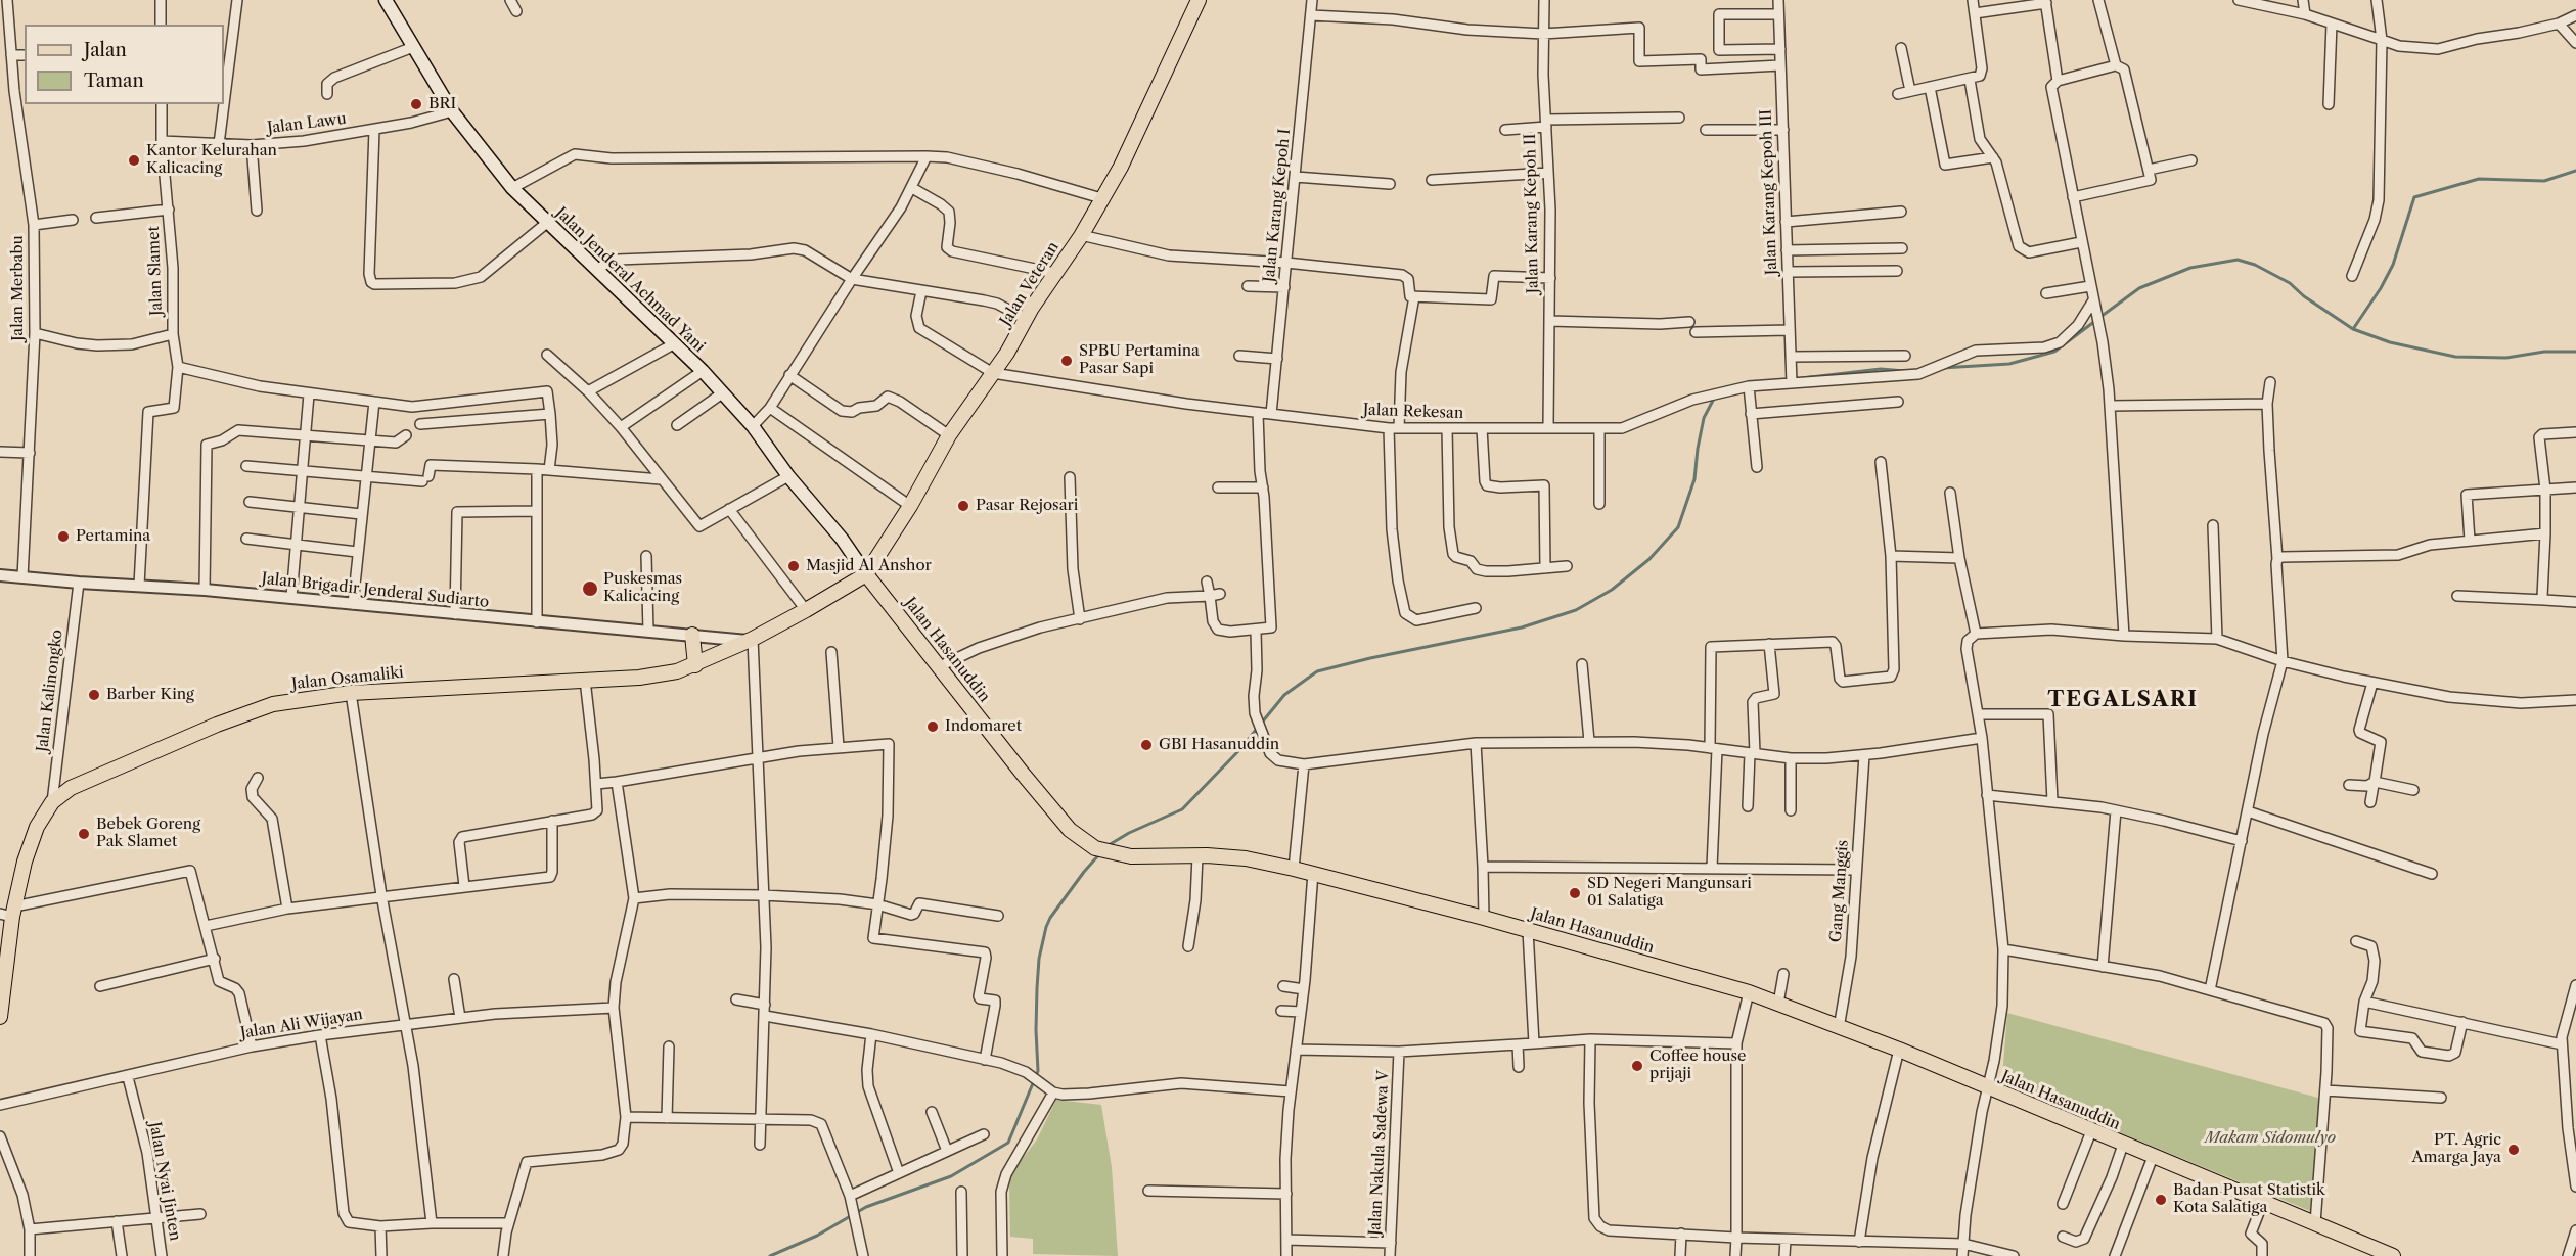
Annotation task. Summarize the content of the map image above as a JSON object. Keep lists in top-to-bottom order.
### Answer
{
  "streets": {
    "main road": [
      "Jalan Jenderal Achmad Yani",
      "Jalan Veteran",
      "Jalan Hasanuddin",
      "Jalan Osamaliki"
    ],
    "street": [
      "Jalan Lawu",
      "Jalan Karang Kepoh III",
      "Jalan Karang Kepoh I",
      "Jalan Karang Kepoh II",
      "Jalan Slamet",
      "Jalan Merbabu",
      "Jalan Rekesan",
      "Jalan Brigadir Jenderal Sudiarto",
      "Jalan Kalinongko",
      "Gang Manggis",
      "Jalan Ali Wijayan",
      "Jalan Nakula Sadewa V",
      "Jalan Nyai Jinten"
    ]
  },
  "crossings": [
    ["Jalan Lawu", "Jalan Slamet"],
    ["Jalan Lawu", "Jalan Jenderal Achmad Yani"],
    ["Jalan Karang Kepoh III", "Jalan Rekesan"],
    ["Jalan Karang Kepoh I", "Jalan Rekesan"],
    ["Jalan Karang Kepoh II", "Jalan Rekesan"],
    ["Jalan Slamet", "Jalan Merbabu"],
    ["Jalan Jenderal Achmad Yani", "Jalan Veteran"],
    ["Jalan Jenderal Achmad Yani", "Jalan Hasanuddin"],
    ["Jalan Jenderal Achmad Yani", "Jalan Osamaliki"],
    ["Jalan Veteran", "Jalan Rekesan"],
    ["Jalan Veteran", "Jalan Hasanuddin"],
    ["Jalan Veteran", "Jalan Osamaliki"],
    ["Jalan Merbabu", "Jalan Brigadir Jenderal Sudiarto"],
    ["Jalan Brigadir Jenderal Sudiarto", "Jalan Osamaliki"],
    ["Jalan Brigadir Jenderal Sudiarto", "Jalan Kalinongko"],
    ["Jalan Hasanuddin", "Jalan Osamaliki"],
    ["Jalan Hasanuddin", "Gang Manggis"],
    ["Jalan Osamaliki", "Jalan Kalinongko"],
    ["Jalan Ali Wijayan", "Jalan Nyai Jinten"]
  ],
  "districts": ["TEGALSARI"],
  "parks": ["Makam Sidomulyo"],
  "places": [
    "BRI",
    "Kantor Kelurahan Kalicacing",
    "SPBU Pertamina Pasar Sapi",
    "Pasar Rejosari",
    "Pertamina",
    "Masjid Al Anshor",
    "Puskesmas Kalicacing",
    "Barber King",
    "Indomaret",
    "GBI Hasanuddin",
    "Bebek Goreng Pak Slamet",
    "SD Negeri Mangunsari 01 Salatiga",
    "Coffee house prijaji",
    "PT. Agric Amarga Jaya",
    "Badan Pusat Statistik Kota Salatiga"
  ],
  "legend": ["Jalan", "Taman"]
}
